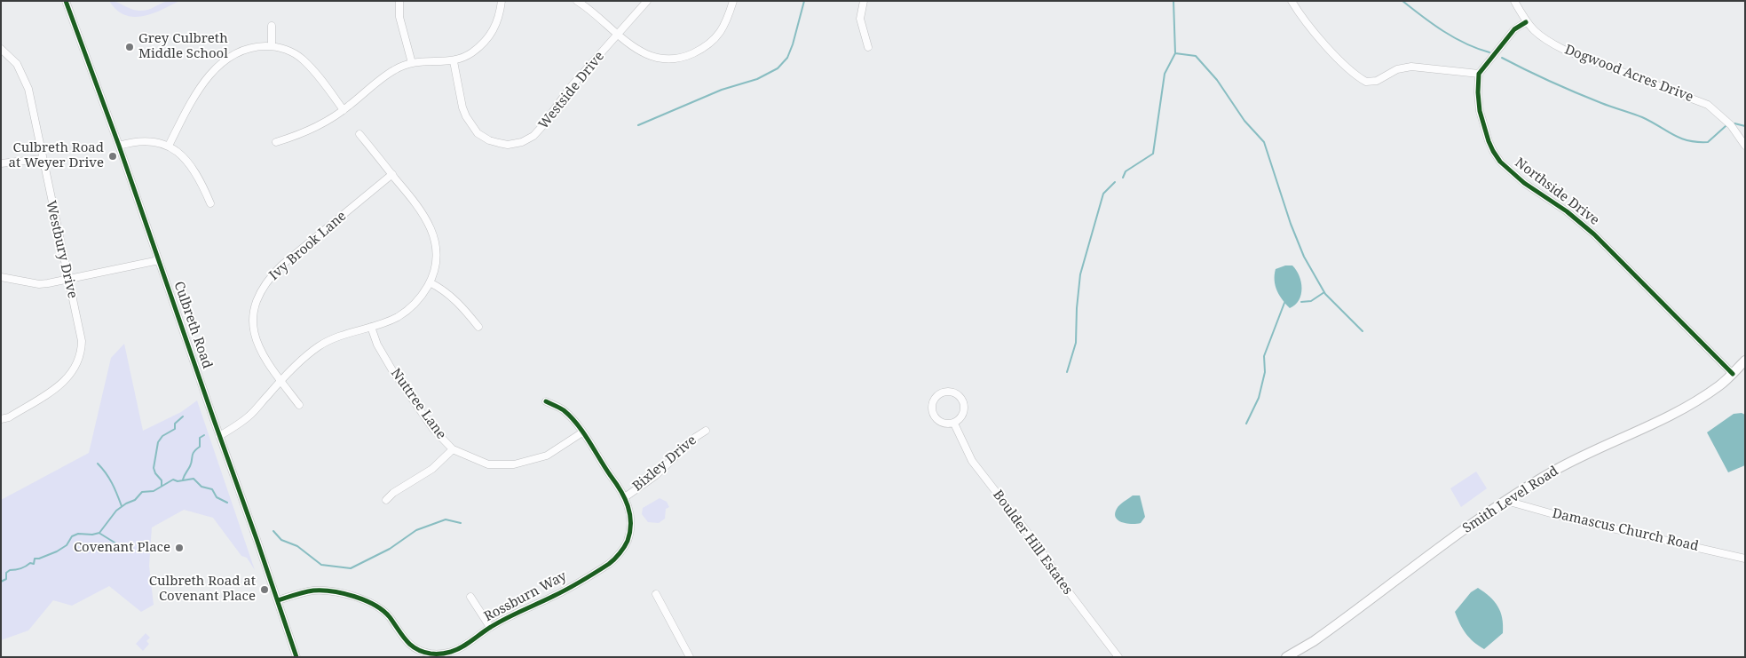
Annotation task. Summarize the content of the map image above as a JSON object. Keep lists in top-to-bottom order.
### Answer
{
  "streets": {
    "main road": ["Smith Level Road"],
    "street": [
      "Dogwood Acres Drive",
      "Westside Drive",
      "Northside Drive",
      "Ivy Brook Lane",
      "Westbury Drive",
      "Culbreth Road",
      "Nuttree Lane",
      "Bixley Drive",
      "Damascus Church Road",
      "Boulder Hill Estates",
      "Rossburn Way"
    ]
  },
  "crossings": [
    ["Northside Drive", "Smith Level Road"],
    ["Culbreth Road", "Rossburn Way"],
    ["Nuttree Lane", "Rossburn Way"],
    ["Bixley Drive", "Rossburn Way"],
    ["Smith Level Road", "Damascus Church Road"]
  ],
  "places": [
    "Grey Culbreth Middle School",
    "Culbreth Road at Weyer Drive",
    "Covenant Place",
    "Culbreth Road at Covenant Place"
  ]
}
